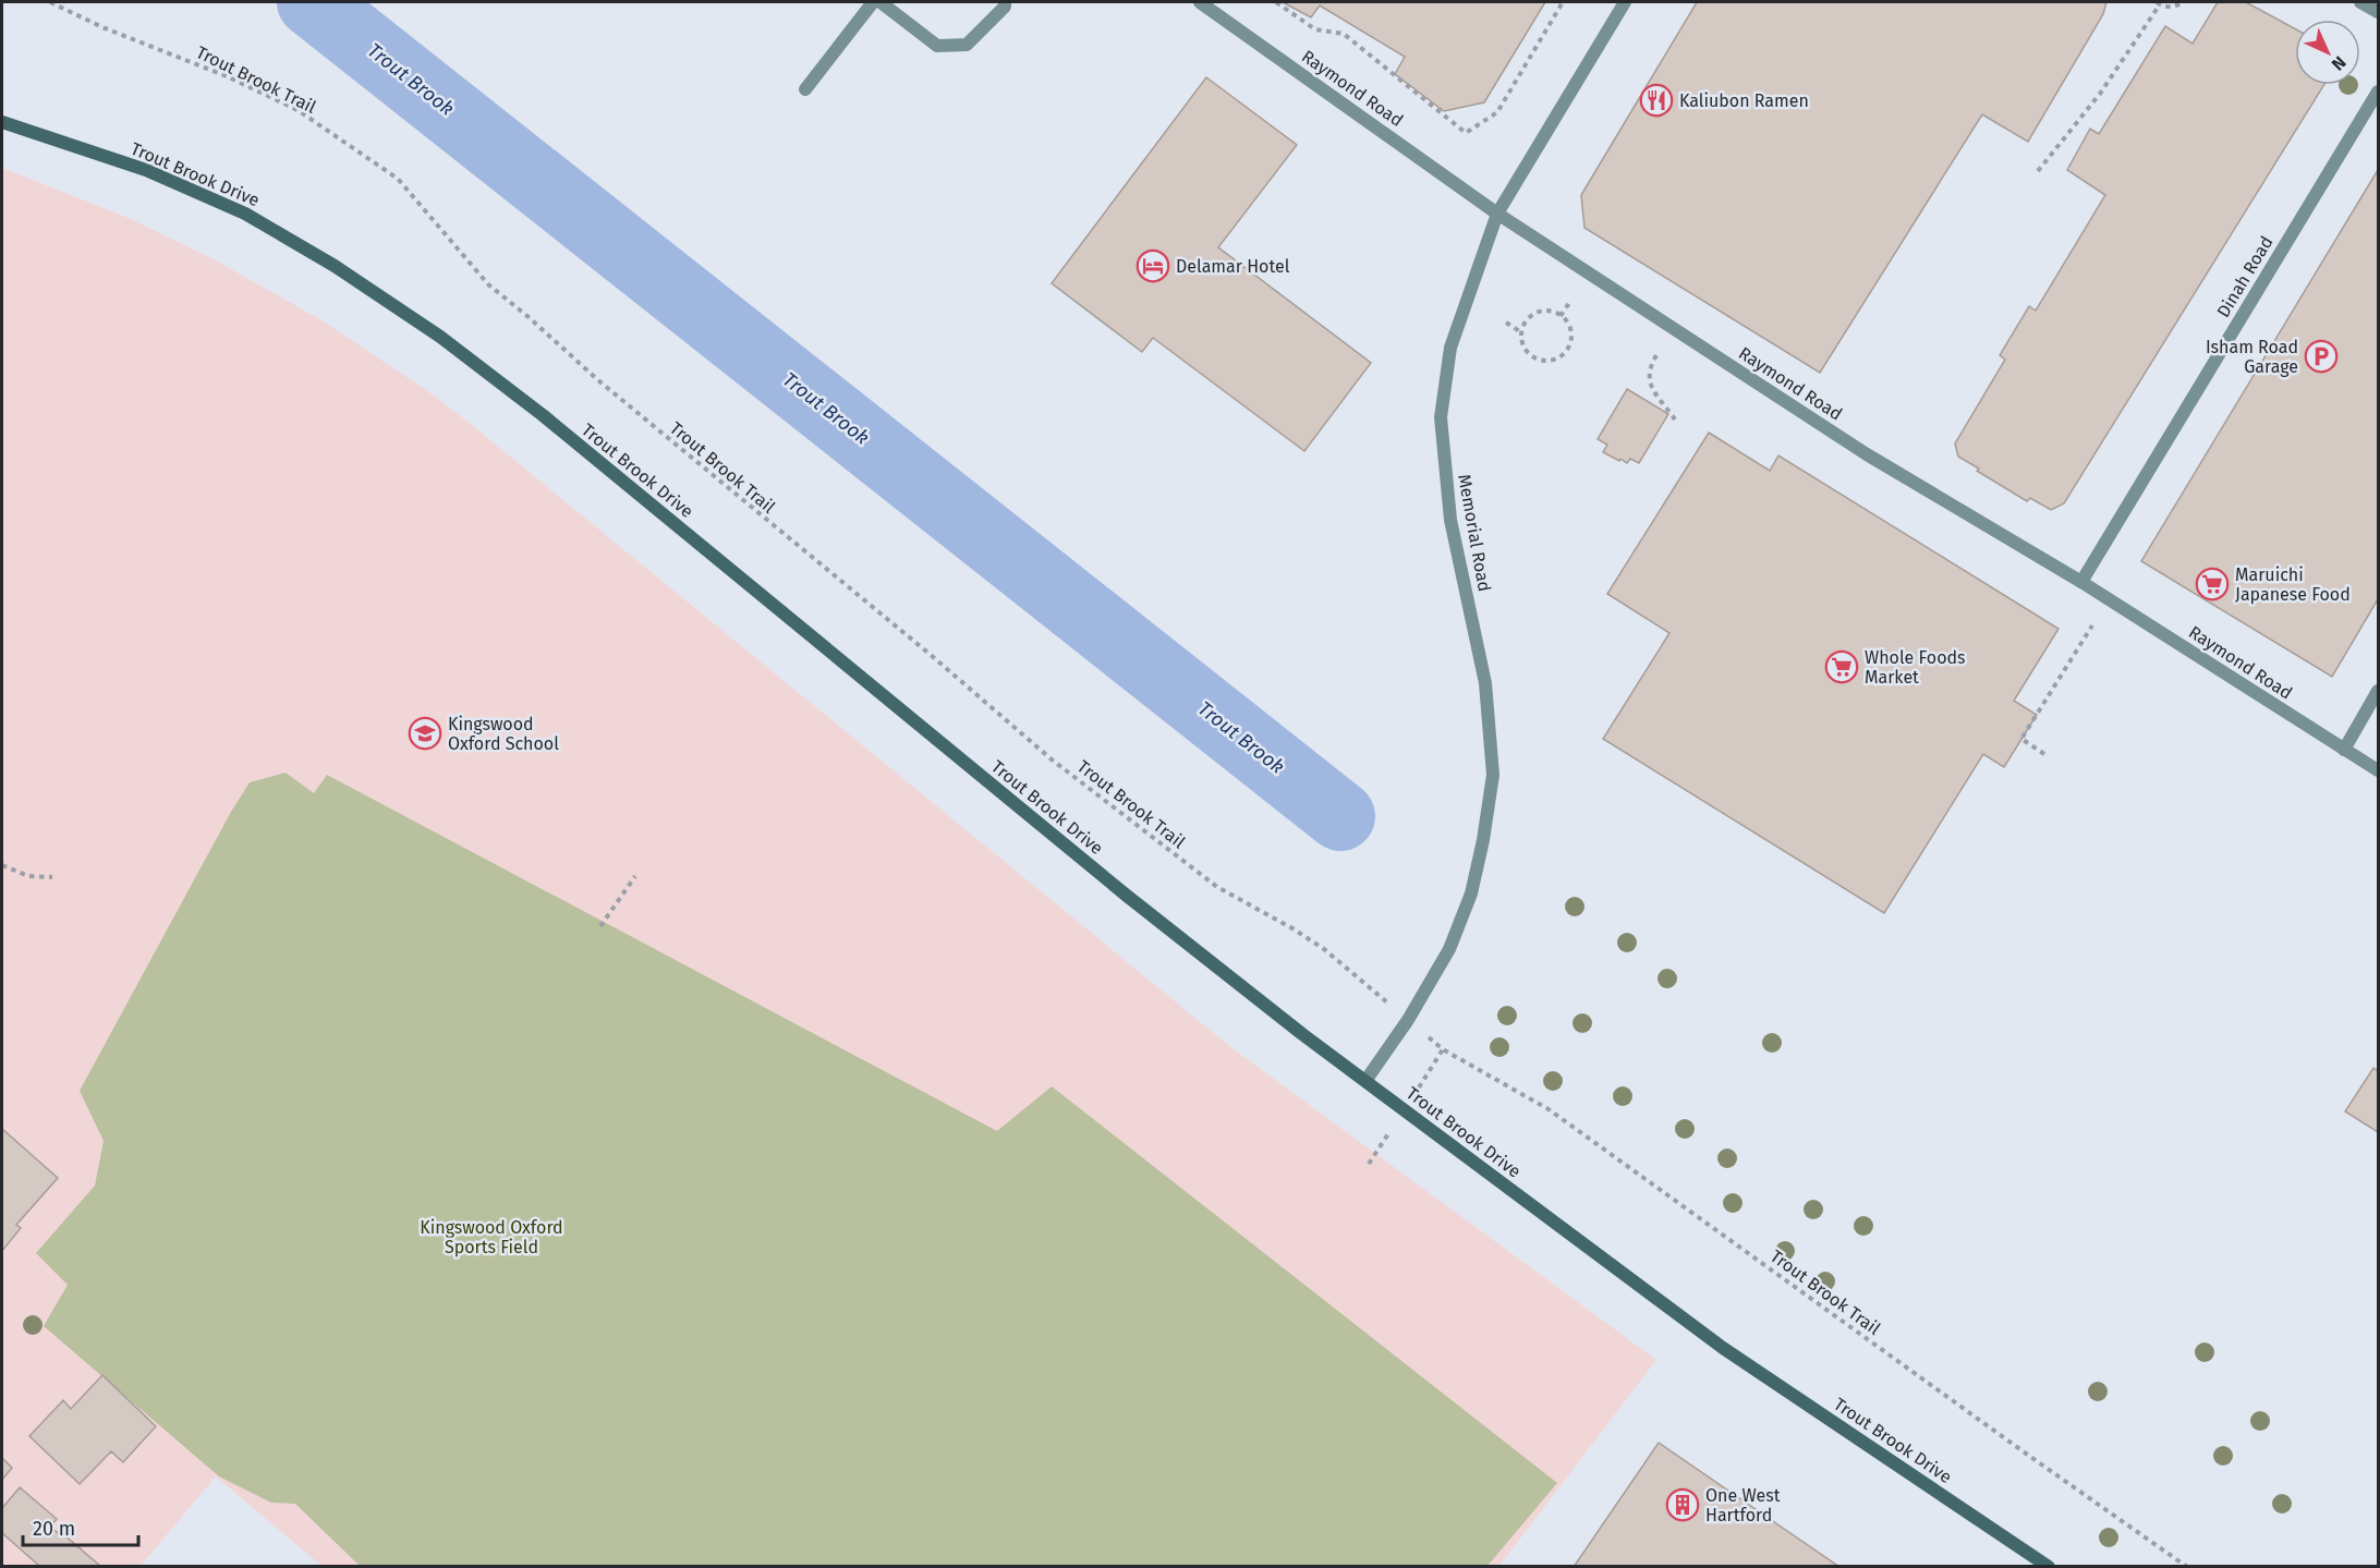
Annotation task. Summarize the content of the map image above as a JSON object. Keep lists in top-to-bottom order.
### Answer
{
  "streets": {
    "main road": ["Trout Brook Drive"],
    "street": ["Raymond Road", "Dinah Road", "Memorial Road"],
    "path": ["Trout Brook Trail"]
  },
  "crossings": [
    ["Raymond Road", "Dinah Road"],
    ["Raymond Road", "Memorial Road"],
    ["Trout Brook Drive", "Memorial Road"]
  ],
  "water": ["Trout Brook"],
  "parks": ["Kingswood Oxford Sports Field"],
  "places": {
    "restaurant": ["Kaliubon Ramen"],
    "hotel": ["Delamar Hotel"],
    "parking": ["Isham Road Garage"],
    "supermarket": ["Maruichi Japanese Food", "Whole Foods Market"],
    "school or university": ["Kingswood Oxford School"],
    "building": ["One West Hartford"]
  },
  "scale_bar": "20 m",
  "north": "bottom right"
}
